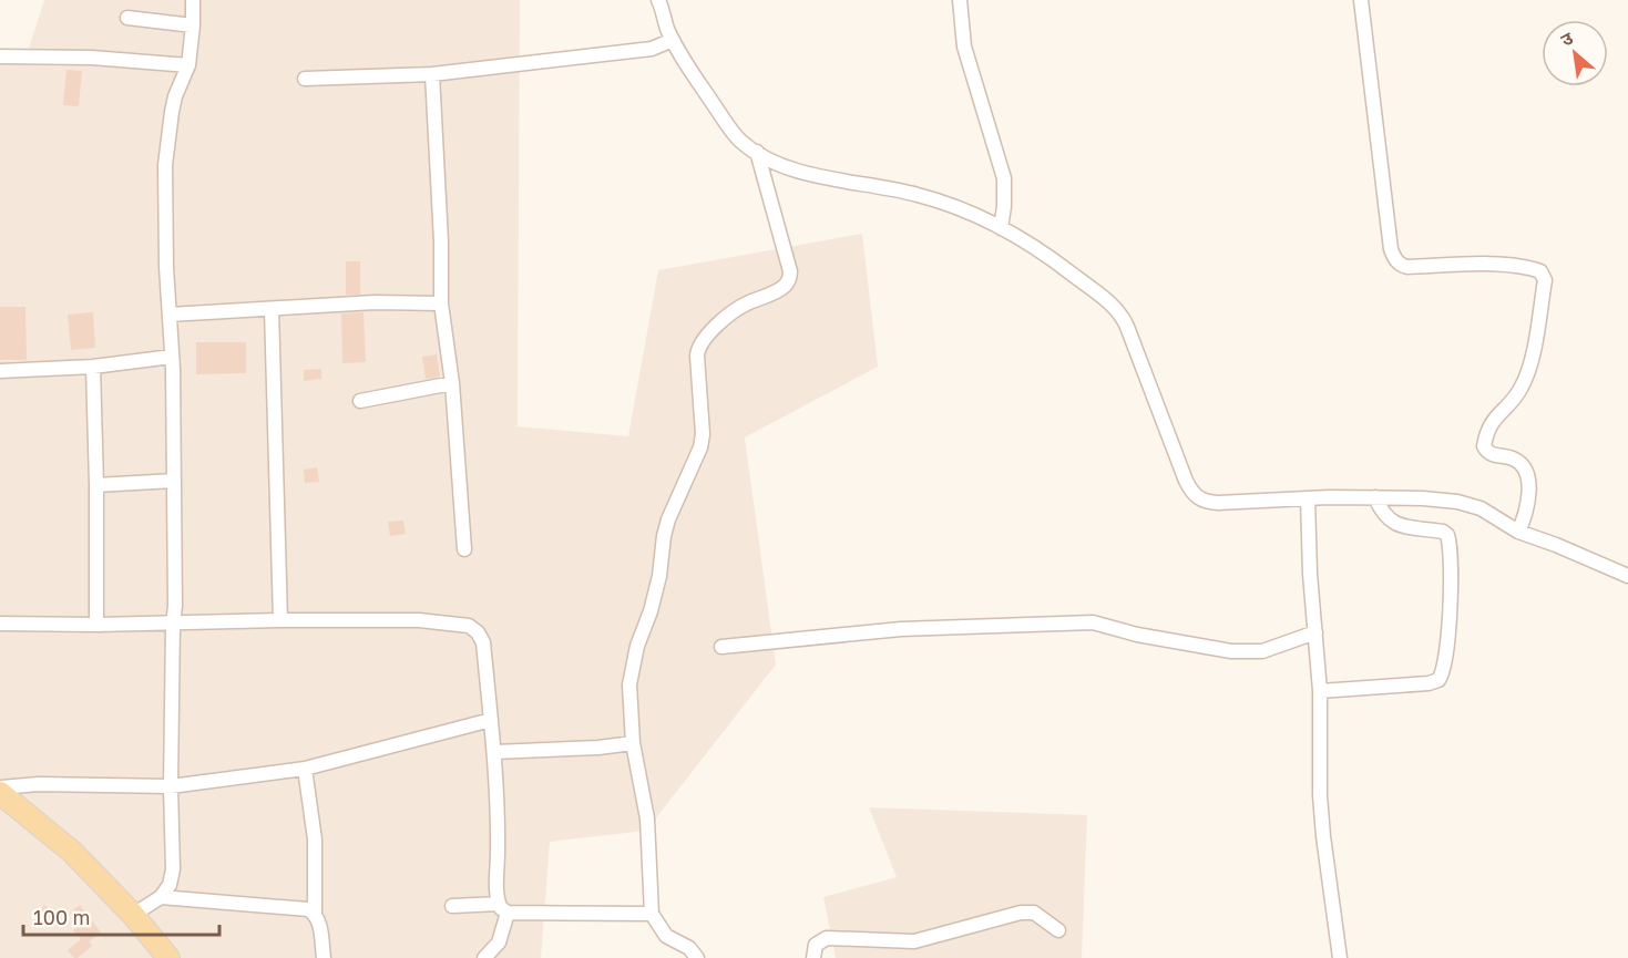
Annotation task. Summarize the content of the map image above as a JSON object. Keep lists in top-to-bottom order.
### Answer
{
  "scale_bar": "100 m",
  "north": "top left"
}
